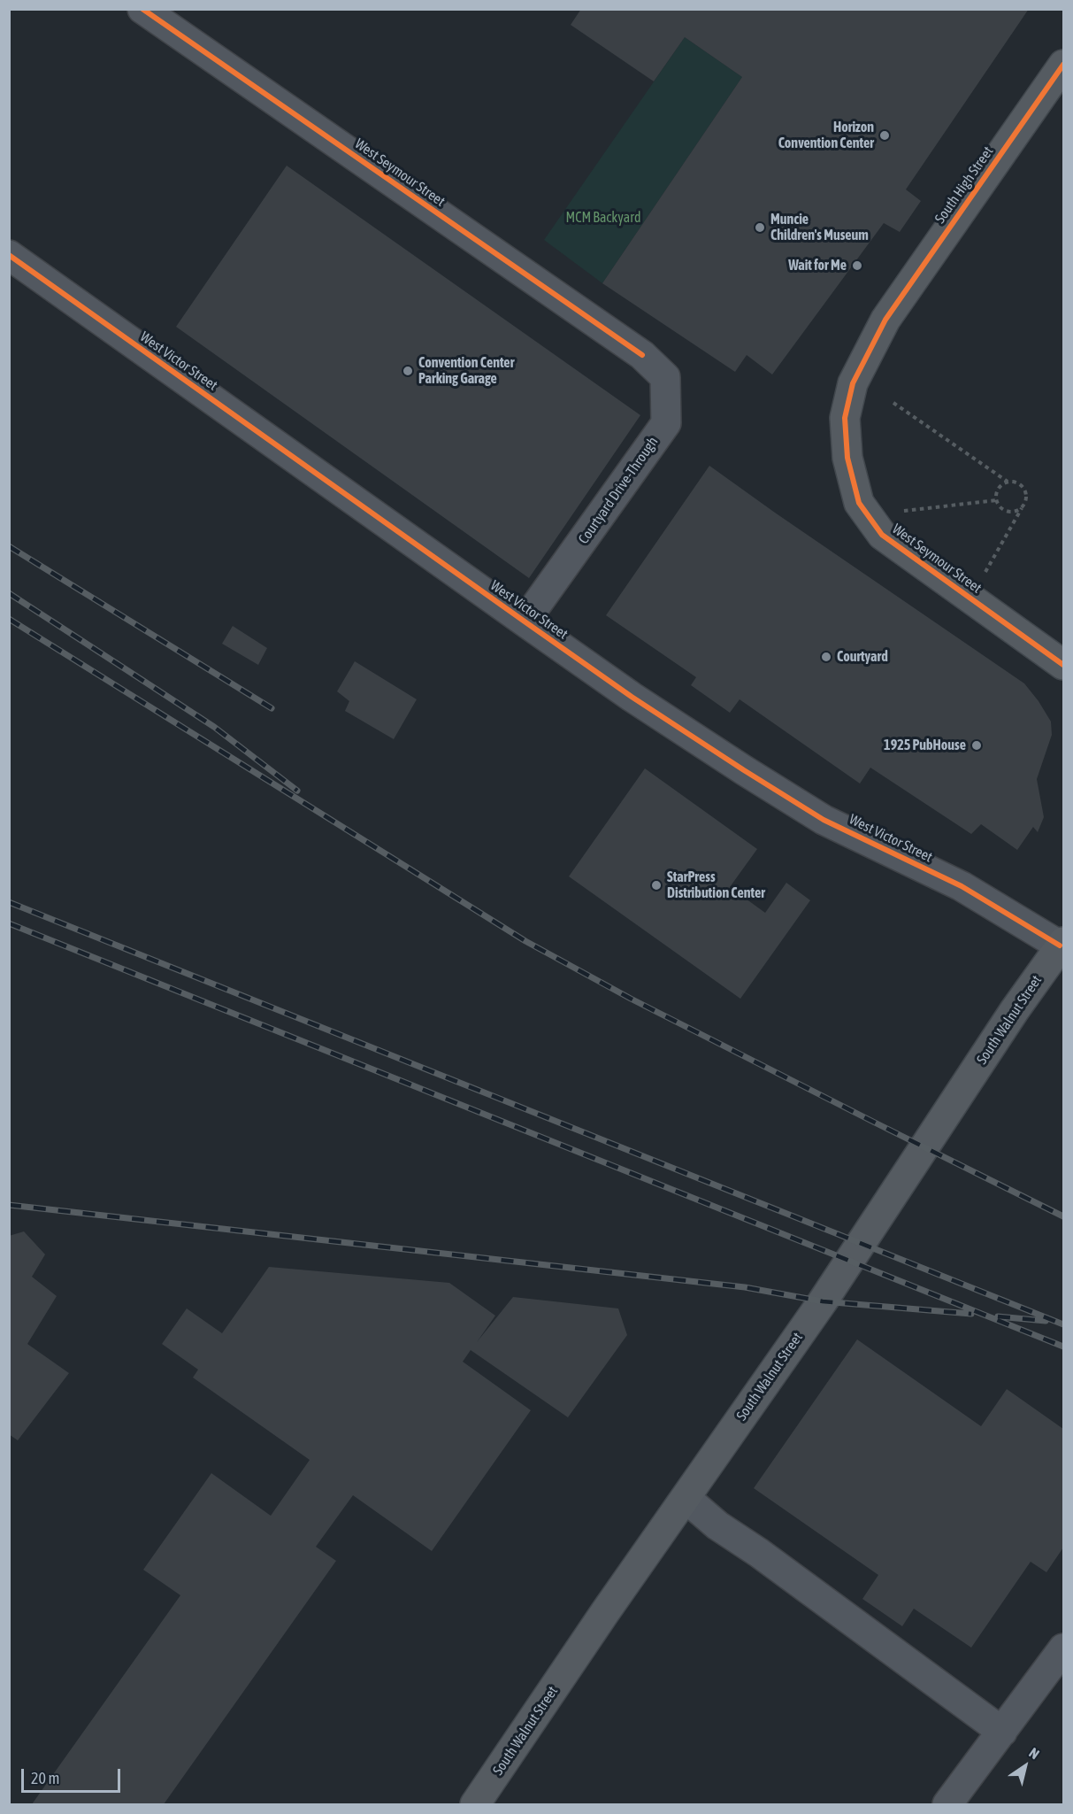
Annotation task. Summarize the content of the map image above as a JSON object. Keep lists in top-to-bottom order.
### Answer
{
  "streets": {
    "main road": ["West Seymour Street", "South High Street", "South Walnut Street"],
    "street": ["West Victor Street", "Courtyard Drive-Through"]
  },
  "crossings": [
    ["West Seymour Street", "South High Street"],
    ["West Seymour Street", "Courtyard Drive-Through"],
    ["West Victor Street", "Courtyard Drive-Through"],
    ["West Victor Street", "South Walnut Street"]
  ],
  "parks": ["MCM Backyard"],
  "places": [
    "Horizon Convention Center",
    "Muncie Children's Museum",
    "Wait for Me",
    "Convention Center Parking Garage",
    "Courtyard",
    "1925 PubHouse",
    "StarPress Distribution Center"
  ],
  "scale_bar": "20 m",
  "north": "top right"
}
